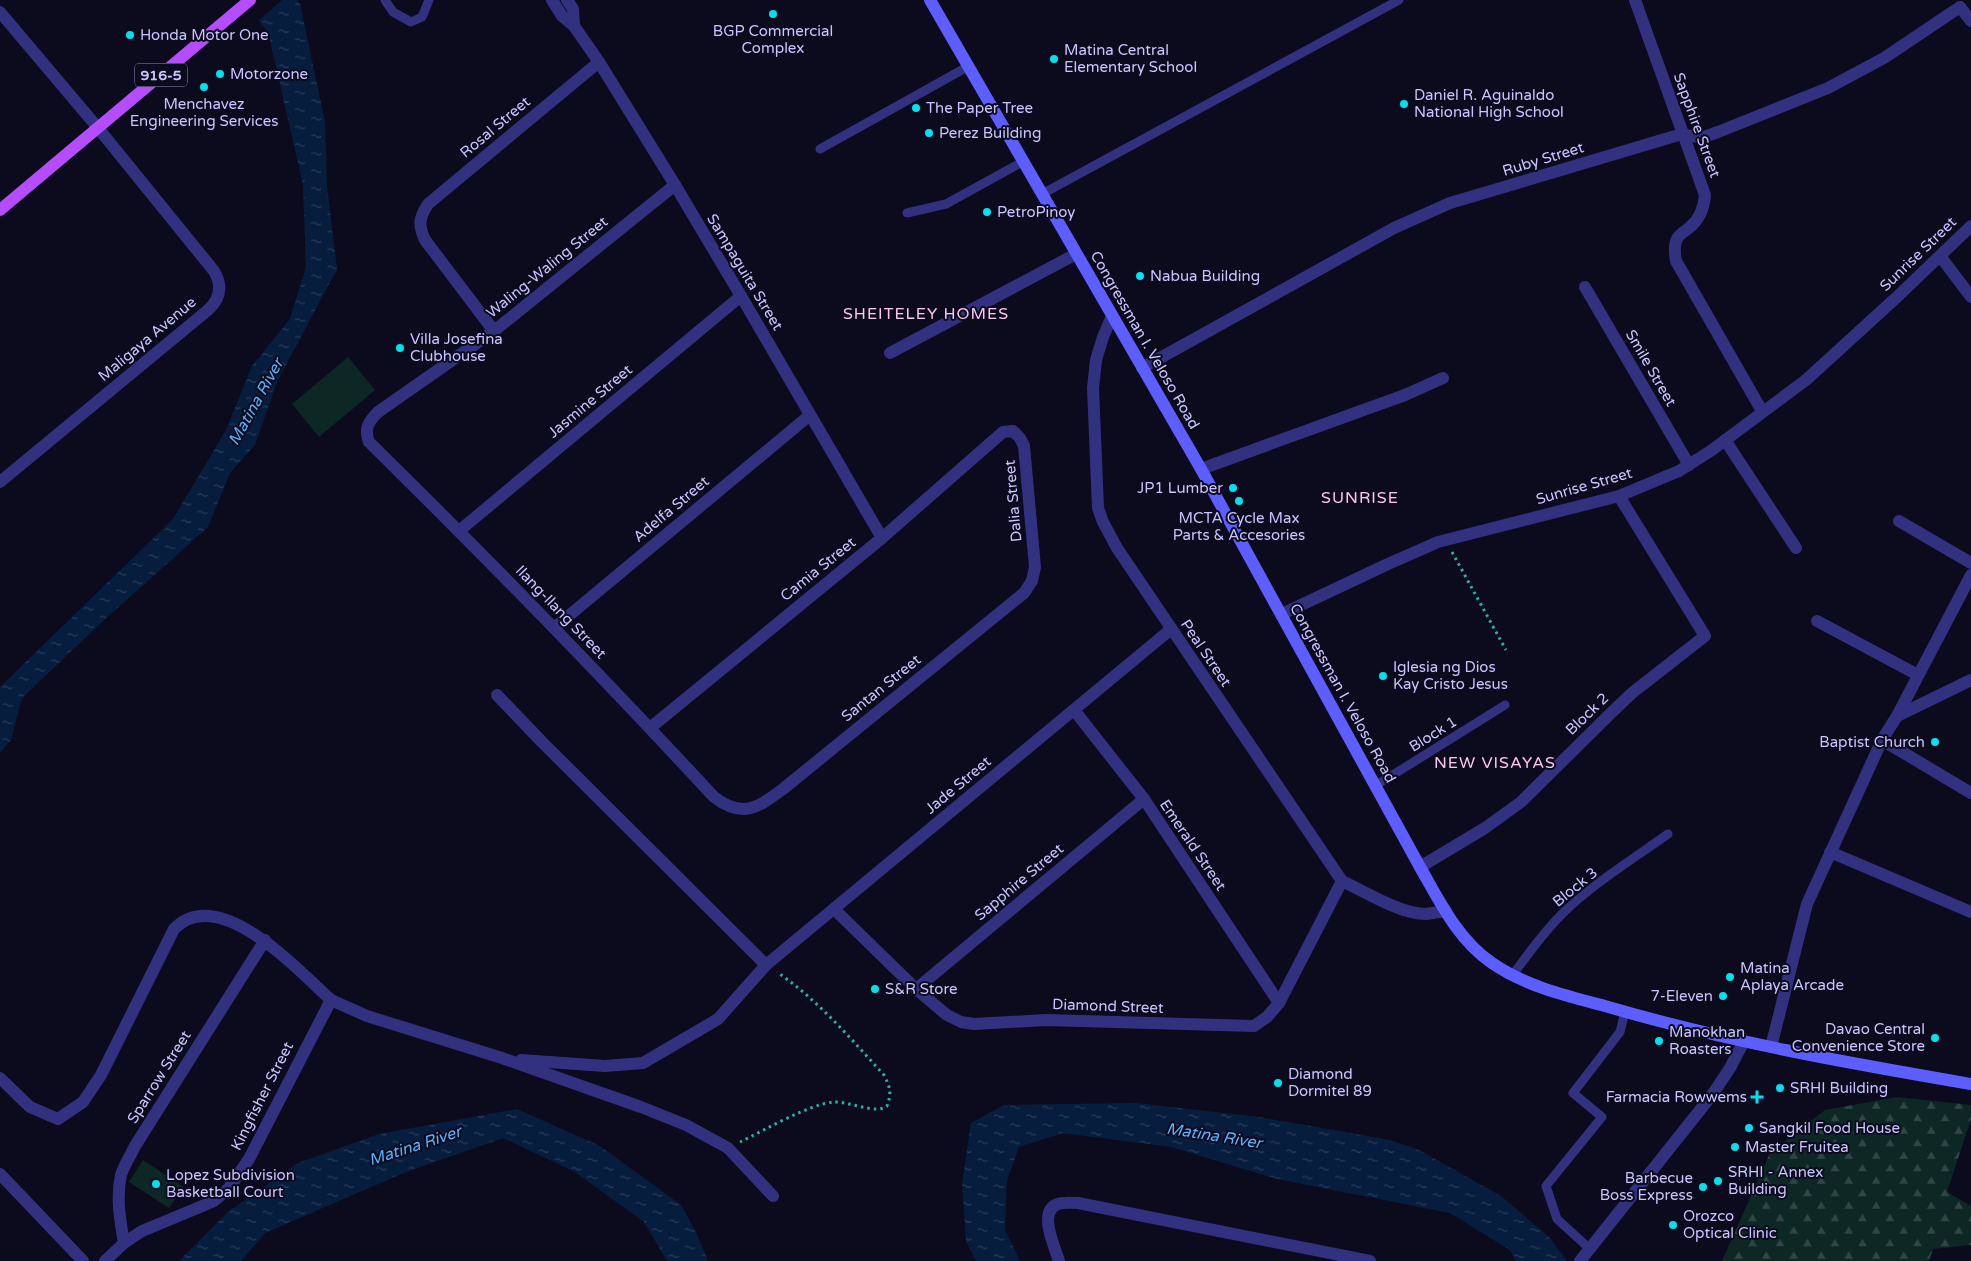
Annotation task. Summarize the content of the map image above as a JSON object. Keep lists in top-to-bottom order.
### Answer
{
  "streets": {
    "main road": ["916-5", "Congressman I. Veloso Road"],
    "street": [
      "Sapphire Street",
      "Rosal Street",
      "Ruby Street",
      "Sunrise Street",
      "Waling-Waling Street",
      "Sampaguita Street",
      "Maligaya Avenue",
      "Smile Street",
      "Jasmine Street",
      "Dalia Street",
      "Adelfa Street",
      "Camia Street",
      "Ilang-Ilang Street",
      "Peal Street",
      "Santan Street",
      "Block 2",
      "Jade Street",
      "Emerald Street",
      "Diamond Street",
      "Sparrow Street",
      "Kingfisher Street"
    ],
    "lane": ["Block 1", "Block 3"]
  },
  "crossings": [
    ["916-5", "Maligaya Avenue"],
    ["Sapphire Street", "Ruby Street"],
    ["Sapphire Street", "Sunrise Street"],
    ["Sapphire Street", "Emerald Street"],
    ["Sapphire Street", "Diamond Street"],
    ["Rosal Street", "Waling-Waling Street"],
    ["Rosal Street", "Sampaguita Street"],
    ["Ruby Street", "Congressman I. Veloso Road"],
    ["Sunrise Street", "Congressman I. Veloso Road"],
    ["Sunrise Street", "Smile Street"],
    ["Sunrise Street", "Block 2"],
    ["Waling-Waling Street", "Sampaguita Street"],
    ["Waling-Waling Street", "Ilang-Ilang Street"],
    ["Sampaguita Street", "Jasmine Street"],
    ["Sampaguita Street", "Adelfa Street"],
    ["Sampaguita Street", "Camia Street"],
    ["Congressman I. Veloso Road", "Peal Street"],
    ["Congressman I. Veloso Road", "Block 2"],
    ["Congressman I. Veloso Road", "Block 1"],
    ["Congressman I. Veloso Road", "Block 3"],
    ["Jasmine Street", "Ilang-Ilang Street"],
    ["Dalia Street", "Camia Street"],
    ["Dalia Street", "Santan Street"],
    ["Adelfa Street", "Ilang-Ilang Street"],
    ["Camia Street", "Ilang-Ilang Street"],
    ["Ilang-Ilang Street", "Santan Street"],
    ["Peal Street", "Jade Street"],
    ["Peal Street", "Diamond Street"],
    ["Jade Street", "Emerald Street"],
    ["Jade Street", "Diamond Street"],
    ["Emerald Street", "Diamond Street"],
    ["Sparrow Street", "Kingfisher Street"]
  ],
  "districts": ["SHEITELEY HOMES", "SUNRISE", "NEW VISAYAS"],
  "water": ["Matina River"],
  "places": {
    "other": [
      "BGP Commercial Complex",
      "Honda Motor One",
      "Matina Central Elementary School",
      "Motorzone",
      "Menchavez Engineering Services",
      "Daniel R. Aguinaldo National High School",
      "The Paper Tree",
      "Perez Building",
      "PetroPinoy",
      "Nabua Building",
      "Villa Josefina Clubhouse",
      "JP1 Lumber",
      "MCTA Cycle Max Parts & Accesories",
      "Iglesia ng Dios Kay Cristo Jesus",
      "Baptist Church",
      "Matina Aplaya Arcade",
      "S&R Store",
      "7-Eleven",
      "Davao Central Convenience Store",
      "Manokhan Roasters",
      "Diamond Dormitel 89",
      "SRHI Building",
      "Sangkil Food House",
      "Master Fruitea",
      "SRHI - Annex Building",
      "Lopez Subdivision Basketball Court",
      "Barbecue Boss Express",
      "Orozco Optical Clinic"
    ],
    "health": ["Farmacia Rowwems"]
  }
}
